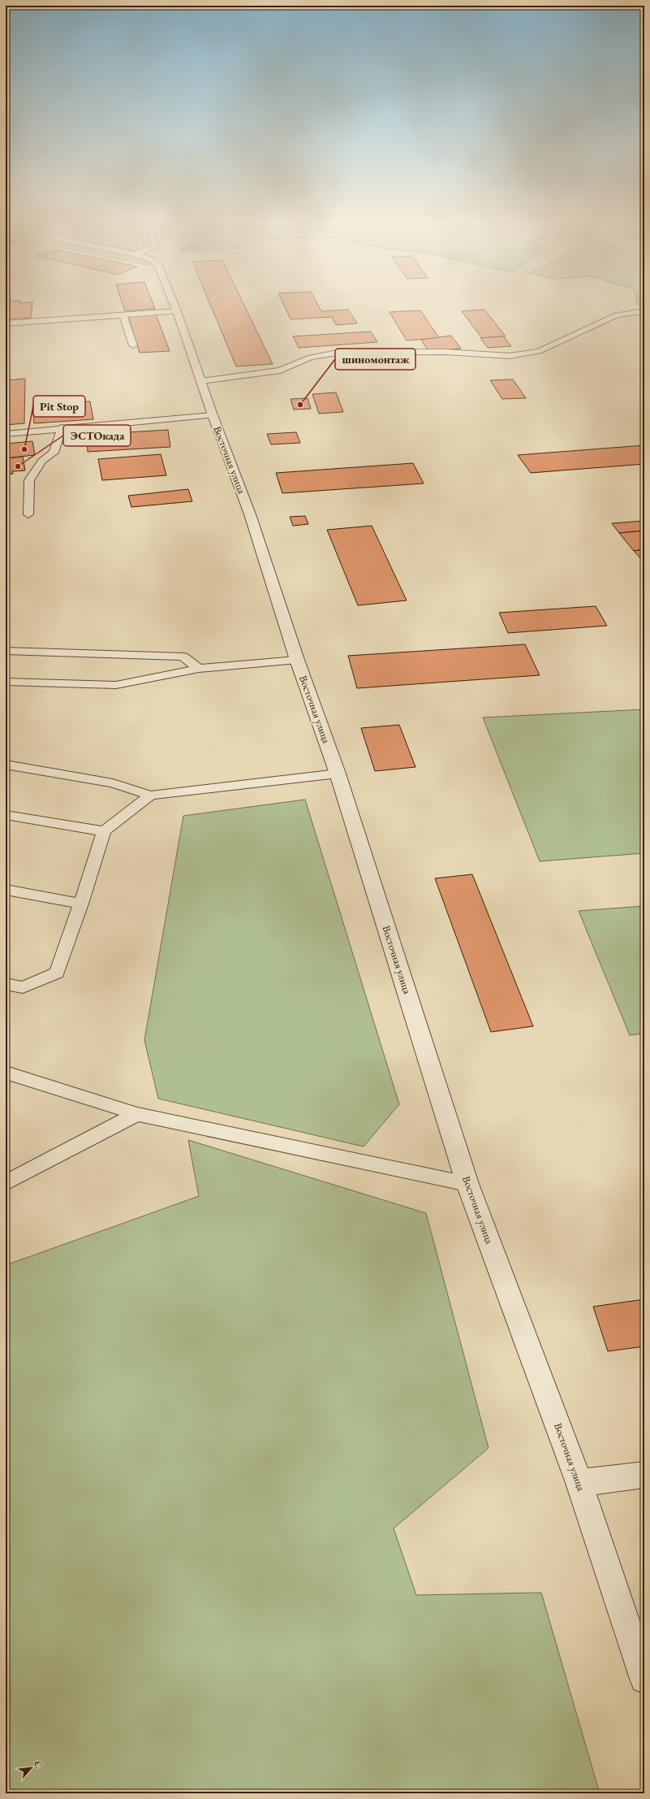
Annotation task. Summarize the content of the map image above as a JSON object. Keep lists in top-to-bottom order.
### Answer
{
  "streets": {
    "street": ["Восточная улица"]
  },
  "places": ["шиномонтаж", "Pit Stop", "ЭСТОкада"],
  "north": "top right"
}
